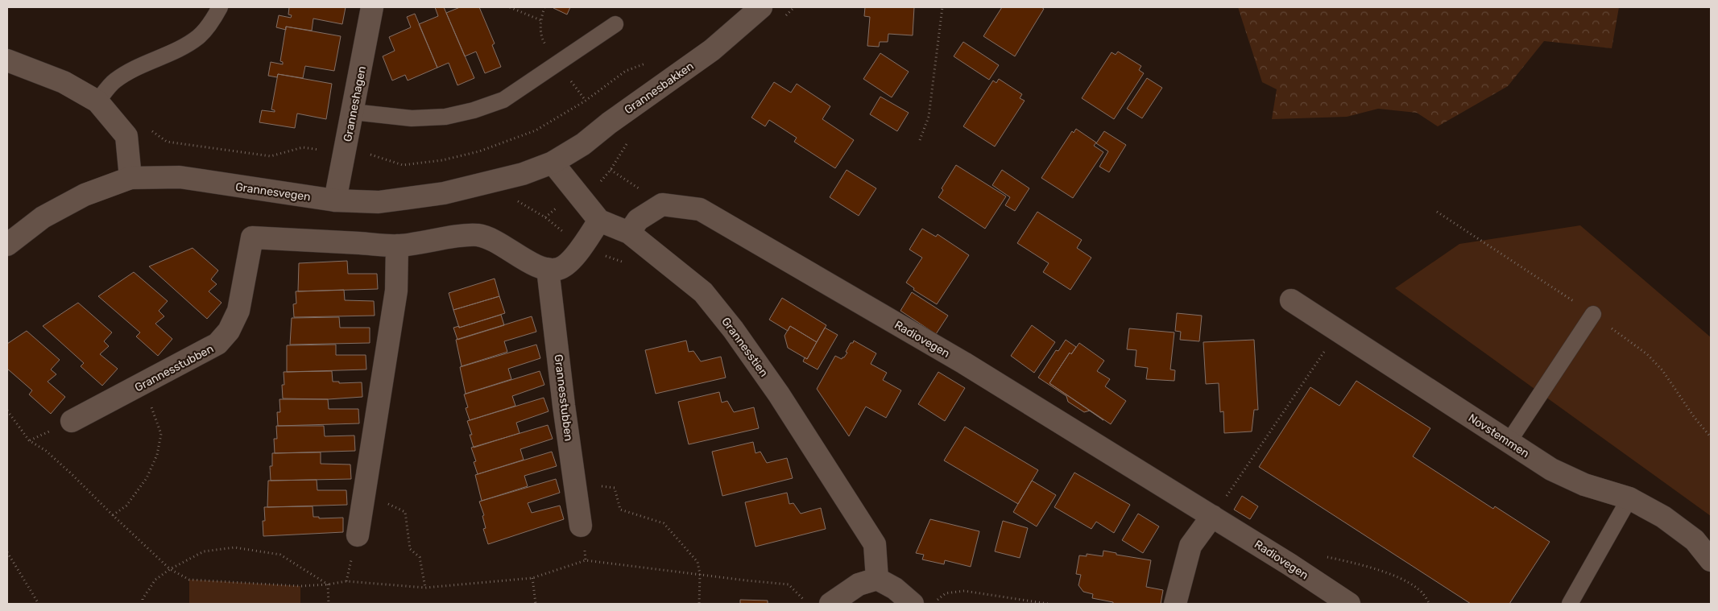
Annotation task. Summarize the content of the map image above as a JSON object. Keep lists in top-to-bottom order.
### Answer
{
  "streets": {
    "street": [
      "Grannesbakken",
      "Granneshagen",
      "Grannesvegen",
      "Radiovegen",
      "Grannesstien",
      "Grannesstubben",
      "Novstemmen"
    ]
  },
  "crossings": [
    ["Grannesbakken", "Grannesvegen"],
    ["Grannesbakken", "Grannesstien"],
    ["Granneshagen", "Grannesvegen"],
    ["Grannesvegen", "Grannesstien"],
    ["Radiovegen", "Grannesstien"]
  ]
}
